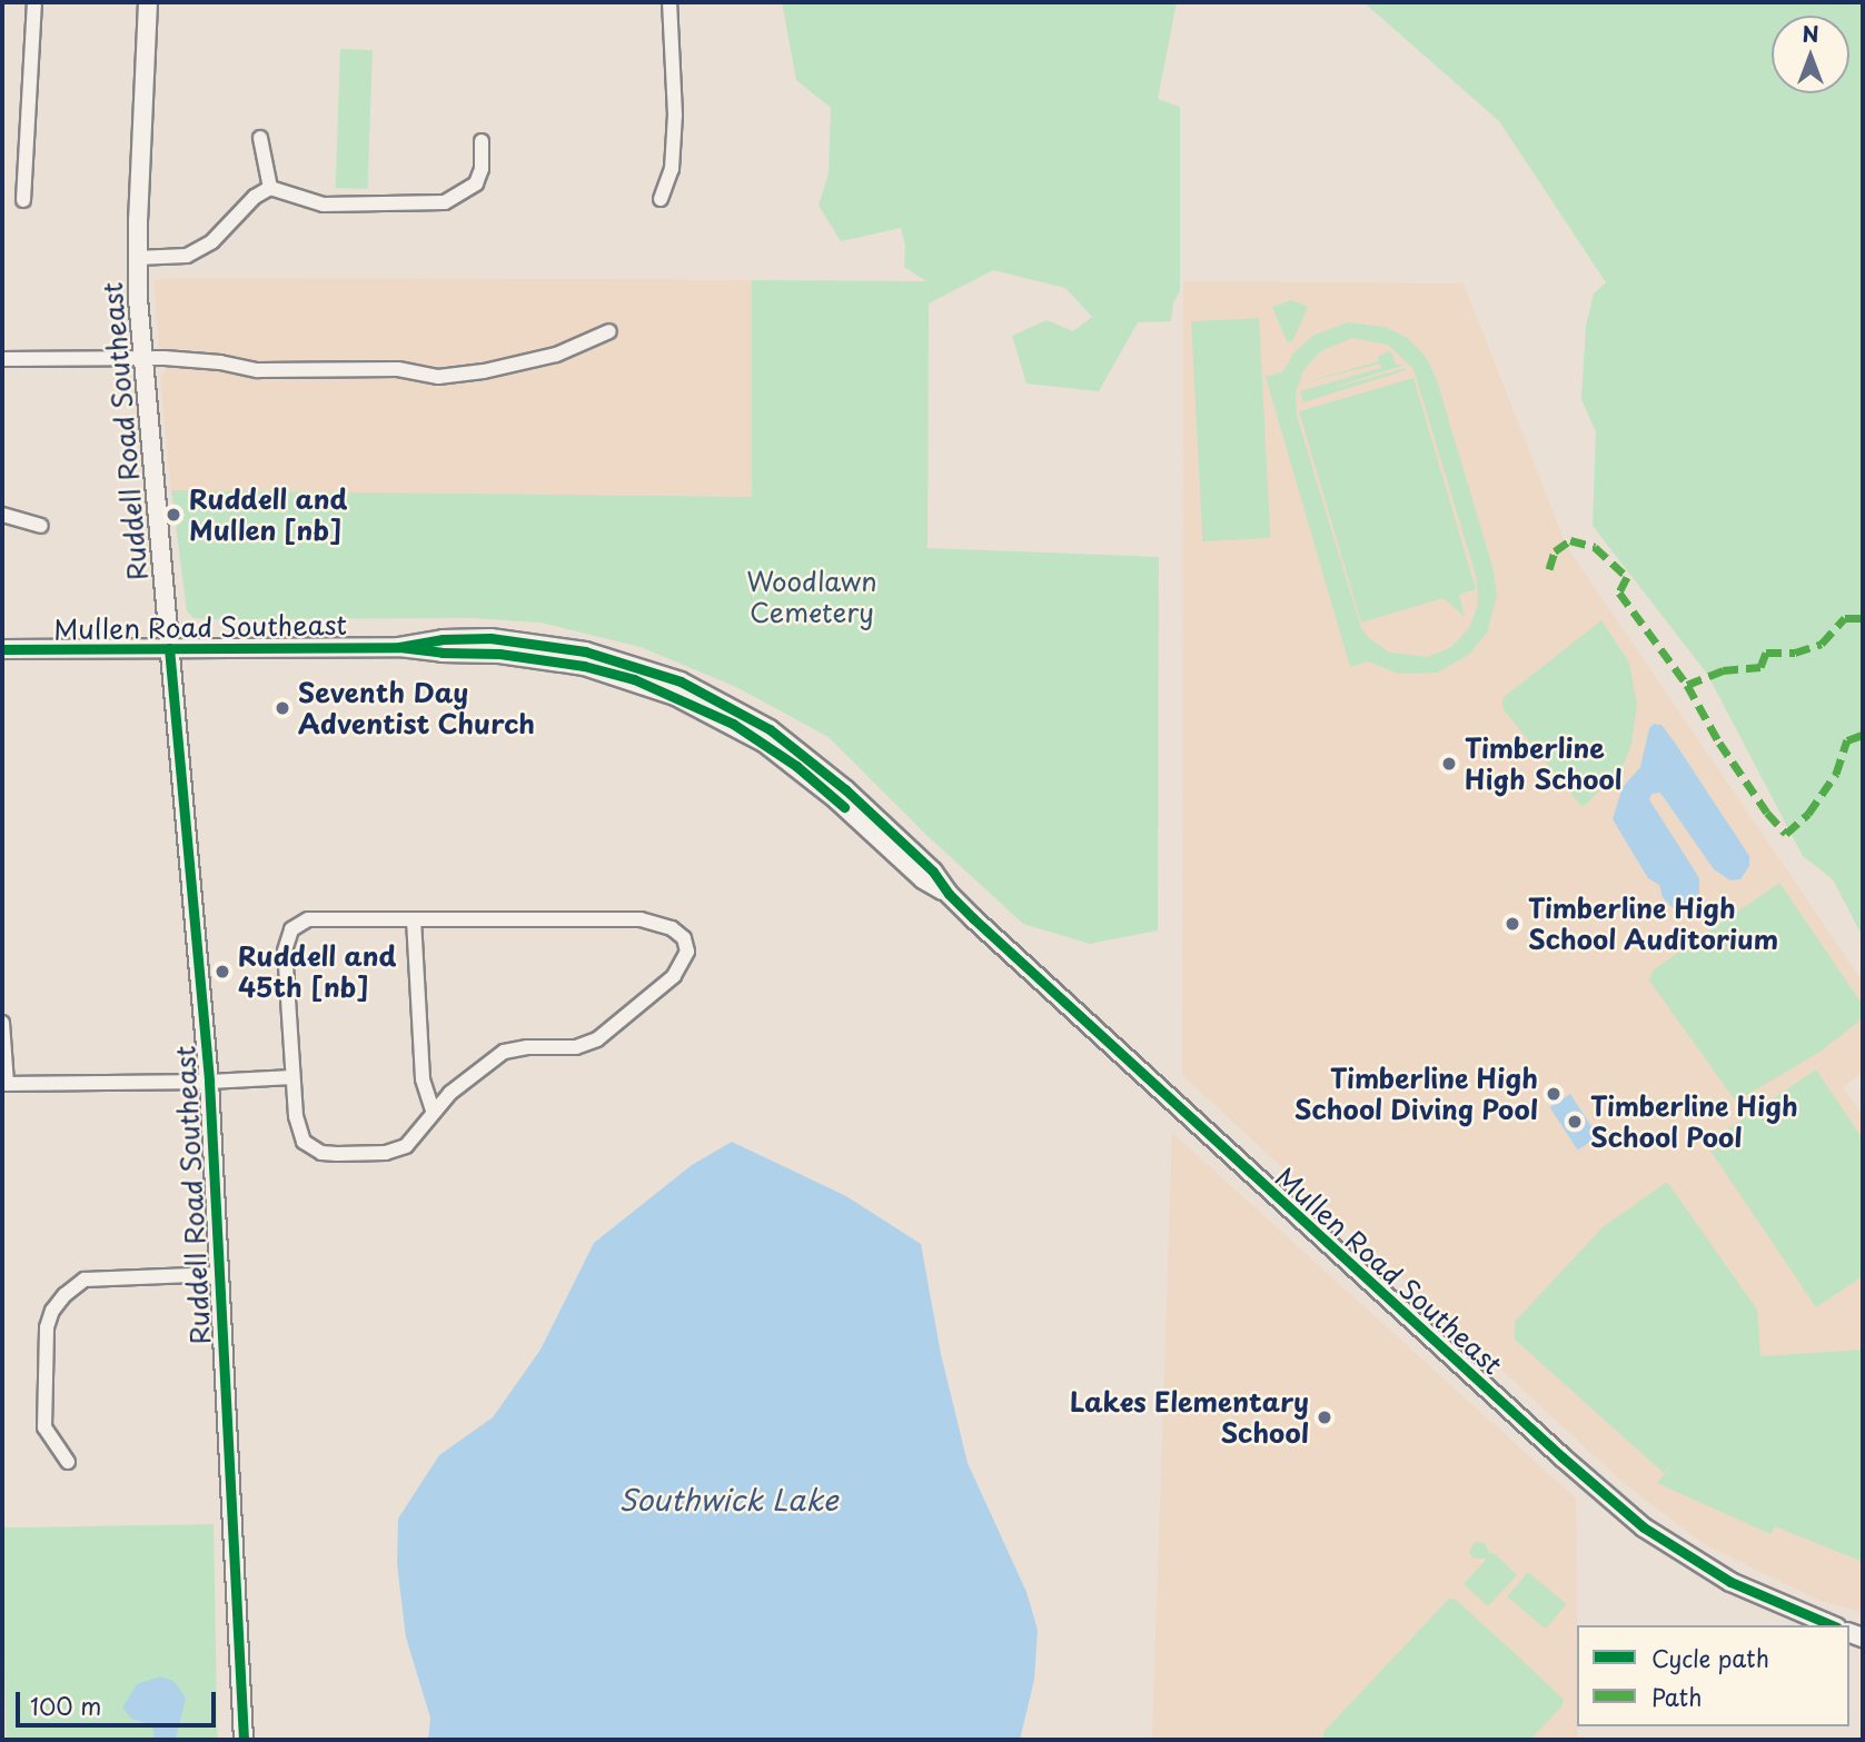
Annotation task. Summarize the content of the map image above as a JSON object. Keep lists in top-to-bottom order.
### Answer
{
  "streets": {
    "street": ["Ruddell Road Southeast", "Mullen Road Southeast"]
  },
  "crossings": [
    ["Ruddell Road Southeast", "Mullen Road Southeast"]
  ],
  "water": ["Southwick Lake"],
  "parks": ["Woodlawn Cemetery"],
  "places": [
    "Ruddell and Mullen [nb]",
    "Seventh Day Adventist Church",
    "Timberline High School",
    "Timberline High School Auditorium",
    "Ruddell and 45th [nb]",
    "Timberline High School Diving Pool",
    "Timberline High School Pool",
    "Lakes Elementary School"
  ],
  "legend": ["Cycle path", "Path"],
  "scale_bar": "100 m",
  "north": "top"
}
